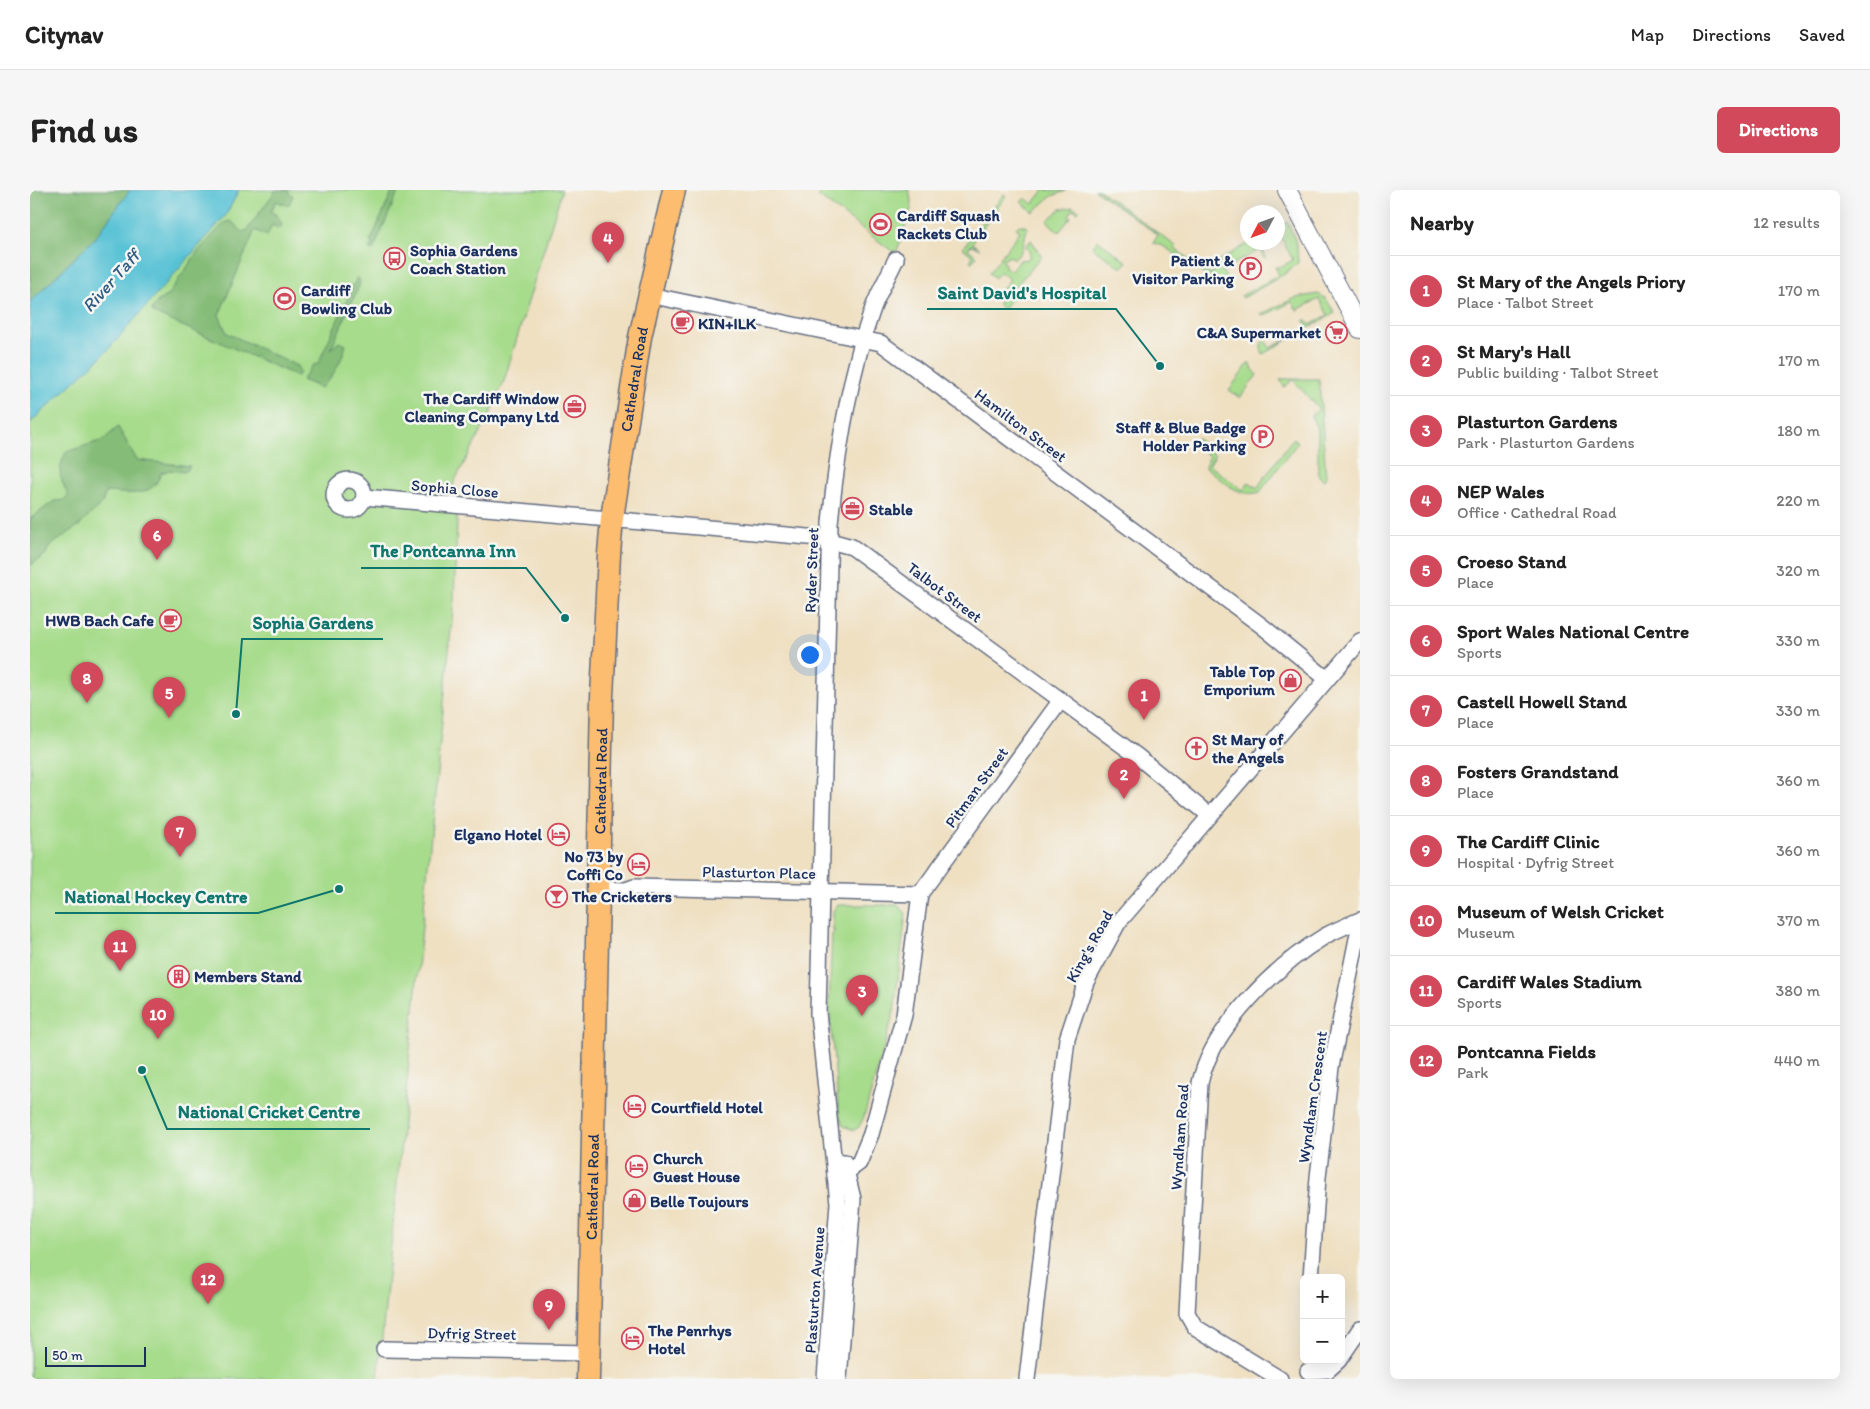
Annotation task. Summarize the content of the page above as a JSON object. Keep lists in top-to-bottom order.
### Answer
{
  "streets": {
    "main road": ["Cathedral Road"],
    "street": [
      "Hamilton Street",
      "Sophia Close",
      "Ryder Street",
      "Talbot Street",
      "Pitman Street",
      "Plasturton Place",
      "King's Road",
      "Wyndham Crescent",
      "Wyndham Road",
      "Plasturton Avenue",
      "Dyfrig Street"
    ]
  },
  "crossings": [
    ["Cathedral Road", "Hamilton Street"],
    ["Cathedral Road", "Sophia Close"],
    ["Cathedral Road", "Talbot Street"],
    ["Cathedral Road", "Plasturton Place"],
    ["Cathedral Road", "Dyfrig Street"],
    ["Hamilton Street", "Ryder Street"],
    ["Hamilton Street", "King's Road"],
    ["Sophia Close", "Talbot Street"],
    ["Ryder Street", "Talbot Street"],
    ["Ryder Street", "Plasturton Place"],
    ["Ryder Street", "Plasturton Avenue"],
    ["Talbot Street", "Pitman Street"],
    ["Talbot Street", "King's Road"],
    ["Pitman Street", "Plasturton Place"],
    ["Wyndham Crescent", "Wyndham Road"]
  ],
  "water": ["River Taff"],
  "places": {
    "sports": ["Cardiff Squash Rackets Club", "Cardiff Bowling Club"],
    "bus stop": ["Sophia Gardens Coach Station"],
    "parking": ["Patient & Visitor Parking", "Staff & Blue Badge Holder Parking"],
    "cafe": ["KIN+ILK", "HWB Bach Cafe"],
    "supermarket": ["C&A Supermarket"],
    "other": [
      "Saint David's Hospital",
      "The Pontcanna Inn",
      "Sophia Gardens",
      "National Hockey Centre",
      "National Cricket Centre"
    ],
    "office": ["The Cardiff Window Cleaning Company Ltd", "Stable"],
    "shop": ["Table Top Emporium", "Belle Toujours"],
    "church": ["St Mary of the Angels"],
    "hotel": [
      "Elgano Hotel",
      "No 73 by Coffi Co",
      "Courtfield Hotel",
      "Church Guest House",
      "The Penrhys Hotel"
    ],
    "bar": ["The Cricketers"],
    "building": ["Members Stand"]
  },
  "scale_bar": "50 m",
  "north": "bottom left",
  "page": {
    "header": "Citynav",
    "nav": ["Map", "Directions", "Saved"],
    "buttons": "Directions",
    "title": "Find us",
    "heading": ["Nearby", "12 results"],
    "pins": [
      "4",
      "6",
      "8",
      "5",
      "1",
      "2",
      "7",
      "11",
      "3",
      "10",
      "12",
      "9"
    ],
    "list": [
      {
        "mark": "1",
        "name": "St Mary of the Angels Priory",
        "note": "Place · Talbot Street",
        "value": "170 m"
      },
      {
        "mark": "2",
        "name": "St Mary's Hall",
        "note": "Public building · Talbot Street",
        "value": "170 m"
      },
      {
        "mark": "3",
        "name": "Plasturton Gardens",
        "note": "Park · Plasturton Gardens",
        "value": "180 m"
      },
      {
        "mark": "4",
        "name": "NEP Wales",
        "note": "Office · Cathedral Road",
        "value": "220 m"
      },
      {
        "mark": "5",
        "name": "Croeso Stand",
        "note": "Place",
        "value": "320 m"
      },
      {
        "mark": "6",
        "name": "Sport Wales National Centre",
        "note": "Sports",
        "value": "330 m"
      },
      {
        "mark": "7",
        "name": "Castell Howell Stand",
        "note": "Place",
        "value": "330 m"
      },
      {
        "mark": "8",
        "name": "Fosters Grandstand",
        "note": "Place",
        "value": "360 m"
      },
      {
        "mark": "9",
        "name": "The Cardiff Clinic",
        "note": "Hospital · Dyfrig Street",
        "value": "360 m"
      },
      {
        "mark": "10",
        "name": "Museum of Welsh Cricket",
        "note": "Museum",
        "value": "370 m"
      },
      {
        "mark": "11",
        "name": "Cardiff Wales Stadium",
        "note": "Sports",
        "value": "380 m"
      },
      {
        "mark": "12",
        "name": "Pontcanna Fields",
        "note": "Park",
        "value": "440 m"
      }
    ],
    "map_buttons": ["+", "−"],
    "scale": "50 m"
  }
}
